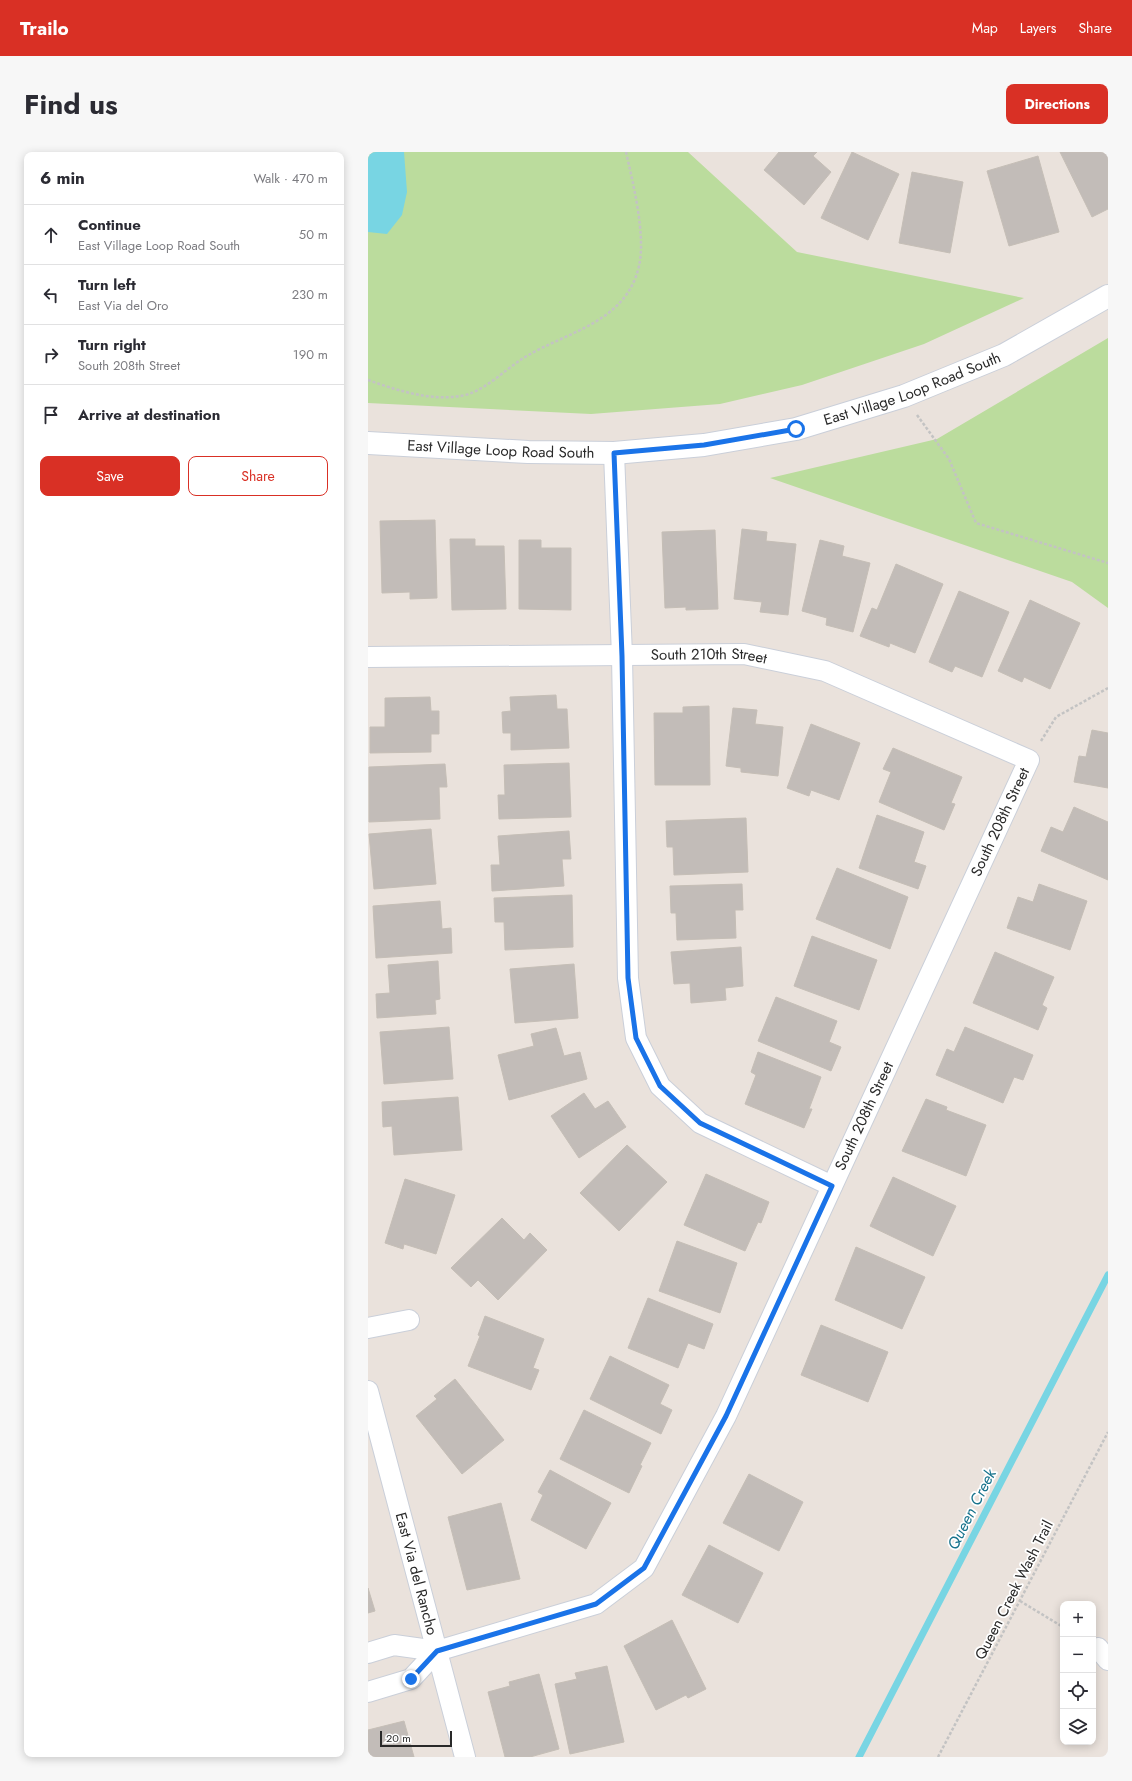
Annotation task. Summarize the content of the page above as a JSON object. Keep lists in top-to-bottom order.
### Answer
{
  "streets": {
    "street": [
      "East Village Loop Road South",
      "South 210th Street",
      "South 208th Street",
      "East Via del Rancho"
    ],
    "path": ["Queen Creek Wash Trail"]
  },
  "crossings": [
    ["South 210th Street", "South 208th Street"],
    ["South 208th Street", "East Via del Rancho"]
  ],
  "water": ["Queen Creek"],
  "scale_bar": "20 m",
  "page": {
    "header": "Trailo",
    "nav": ["Map", "Layers", "Share"],
    "title": "Find us",
    "buttons": [
      "Directions",
      ["Save", "Share"]
    ],
    "heading": ["6 min", "Walk · 470 m"],
    "list": [
      ["Continue", "East Village Loop Road South", "50 m"],
      ["Turn left", "East Via del Oro", "230 m"],
      ["Turn right", "South 208th Street", "190 m"],
      "Arrive at destination"
    ],
    "map_buttons": ["+", "−"],
    "scale": "20 m"
  }
}
